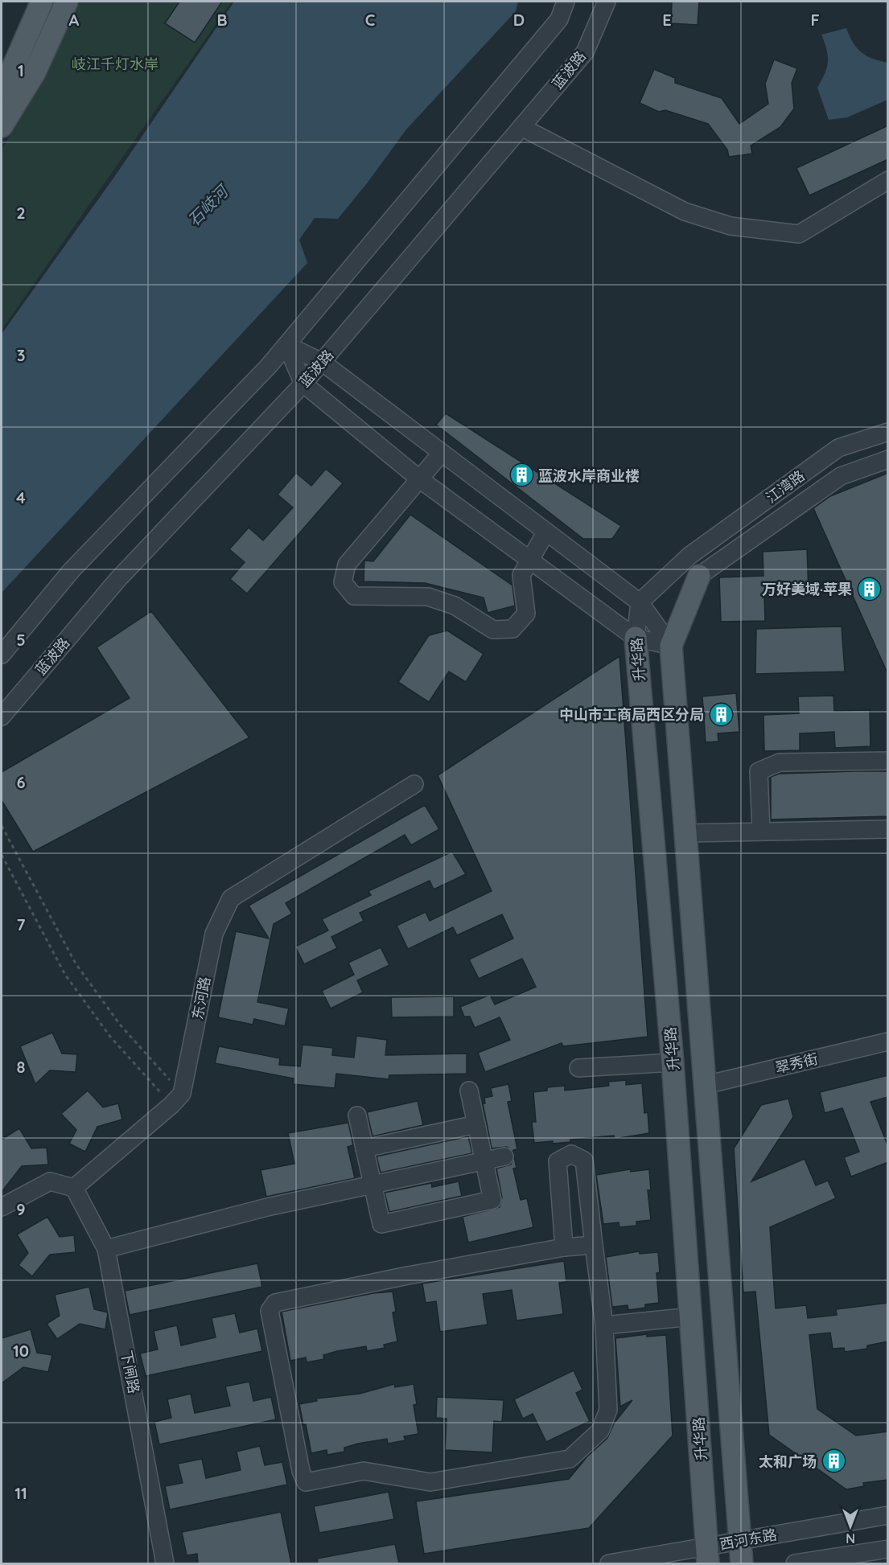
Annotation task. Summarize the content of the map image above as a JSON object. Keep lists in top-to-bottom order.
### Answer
{
  "streets": {
    "main road": ["升华路"],
    "street": [
      "蓝波路",
      "江湾路",
      "东河路",
      "翠秀街",
      "下闸路",
      "西河东路"
    ]
  },
  "crossings": [
    ["江湾路", "升华路"],
    ["升华路", "西河东路"]
  ],
  "water": ["石岐河"],
  "parks": ["岐江千灯水岸"],
  "places": {
    "building": [
      "蓝波水岸商业楼",
      "万好美域·苹果",
      "中山市工商局西区分局",
      "太和广场"
    ]
  },
  "north": "bottom",
  "grid": {
    "columns": [
      "A",
      "B",
      "C",
      "D",
      "E",
      "F"
    ],
    "rows": [
      "1",
      "2",
      "3",
      "4",
      "5",
      "6",
      "7",
      "8",
      "9",
      "10",
      "11"
    ]
  }
}
